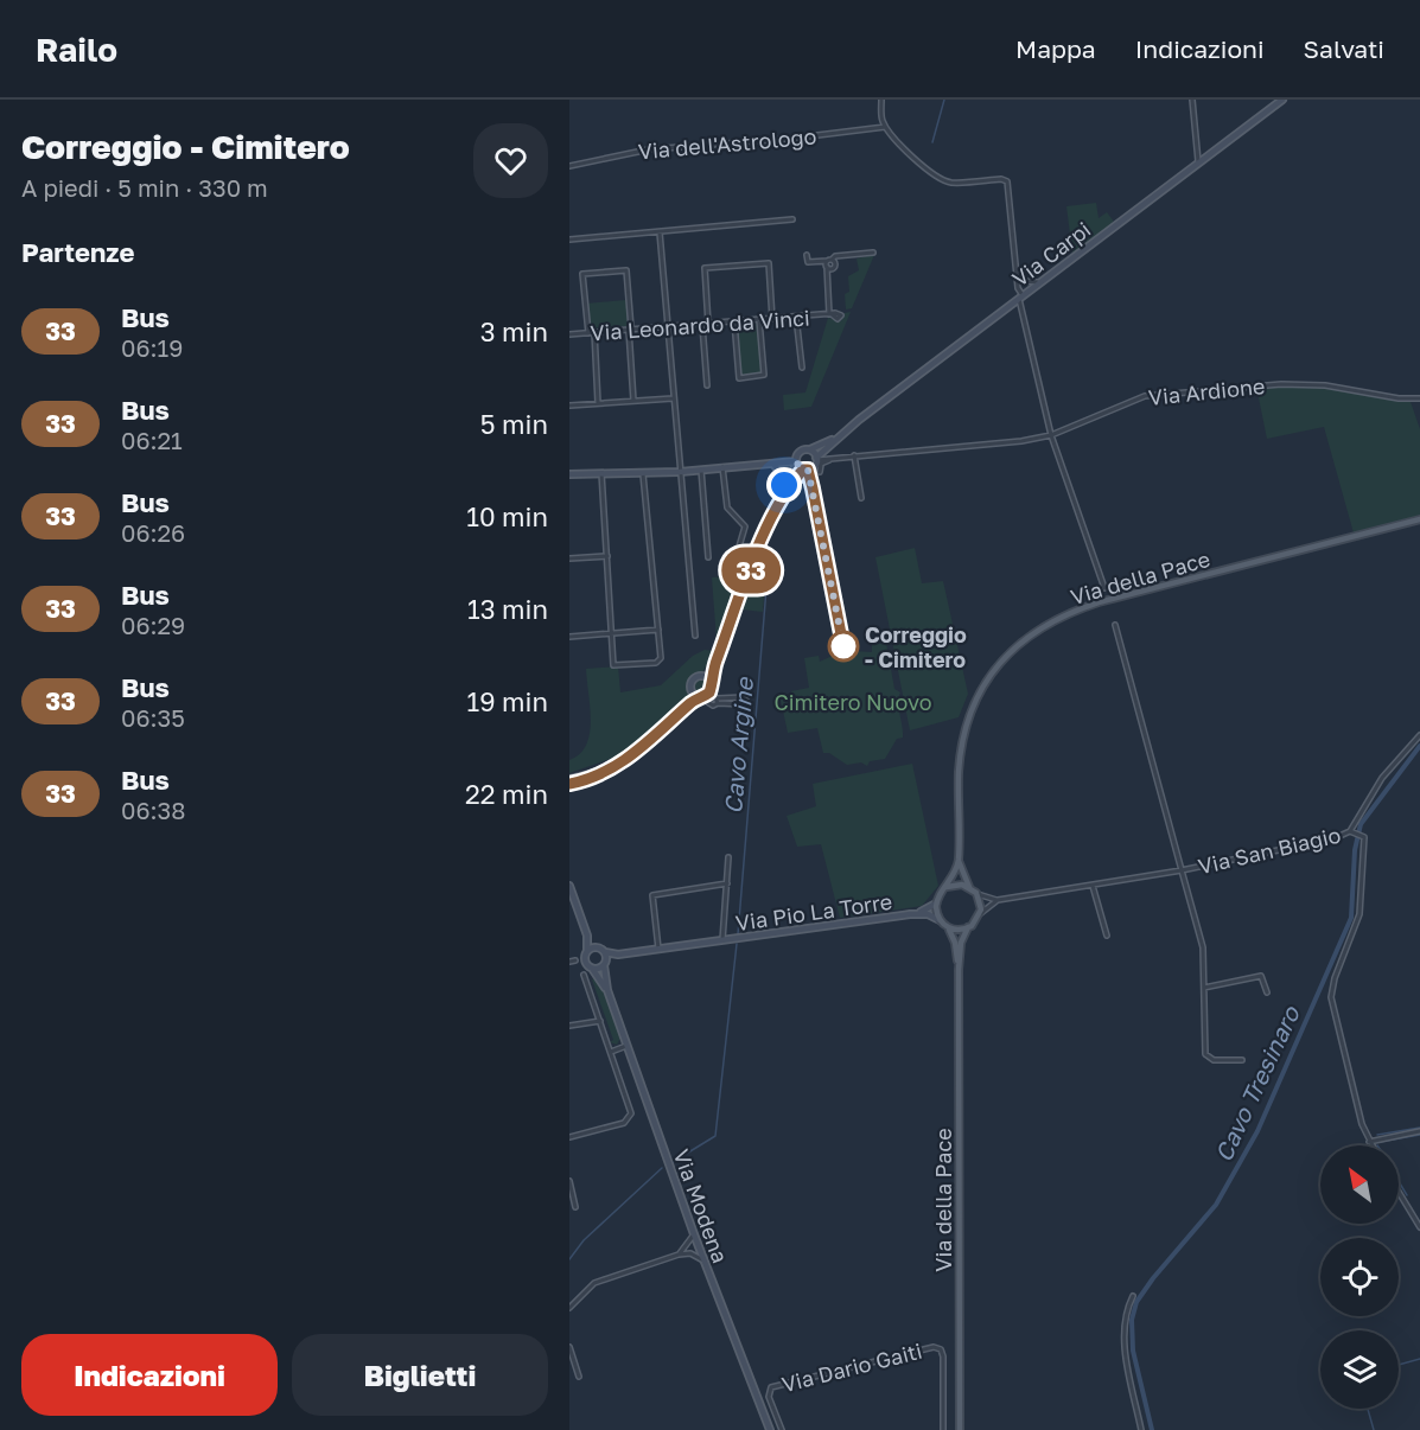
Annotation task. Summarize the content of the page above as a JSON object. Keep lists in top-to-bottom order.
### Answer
{
  "streets": {
    "main road": ["Via della Pace"],
    "street": [
      "Via dell'Astrologo",
      "Via Carpi",
      "Via Leonardo da Vinci",
      "Via Ardione",
      "Via San Biagio",
      "Via Pio La Torre",
      "Via Modena",
      "Via Dario Gaiti"
    ]
  },
  "crossings": [
    ["Via Carpi", "Via Ardione"],
    ["Via della Pace", "Via Pio La Torre"],
    ["Via Pio La Torre", "Via Modena"]
  ],
  "water": ["Cavo Argine", "Cavo Tresinaro"],
  "parks": ["Cimitero Nuovo"],
  "places": ["Correggio - Cimitero"],
  "lines": ["bus line 33"],
  "north": "top left",
  "page": {
    "header": "Railo",
    "nav": ["Mappa", "Indicazioni", "Salvati"],
    "heading": [
      ["Correggio - Cimitero", "A piedi · 5 min · 330 m"],
      "Partenze"
    ],
    "on_map": "33",
    "list": [
      {
        "mark": "33",
        "name": "Bus",
        "note": "06:19",
        "value": "3 min"
      },
      {
        "mark": "33",
        "name": "Bus",
        "note": "06:21",
        "value": "5 min"
      },
      {
        "mark": "33",
        "name": "Bus",
        "note": "06:26",
        "value": "10 min"
      },
      {
        "mark": "33",
        "name": "Bus",
        "note": "06:29",
        "value": "13 min"
      },
      {
        "mark": "33",
        "name": "Bus",
        "note": "06:35",
        "value": "19 min"
      },
      {
        "mark": "33",
        "name": "Bus",
        "note": "06:38",
        "value": "22 min"
      }
    ],
    "buttons": ["Indicazioni", "Biglietti"]
  }
}
